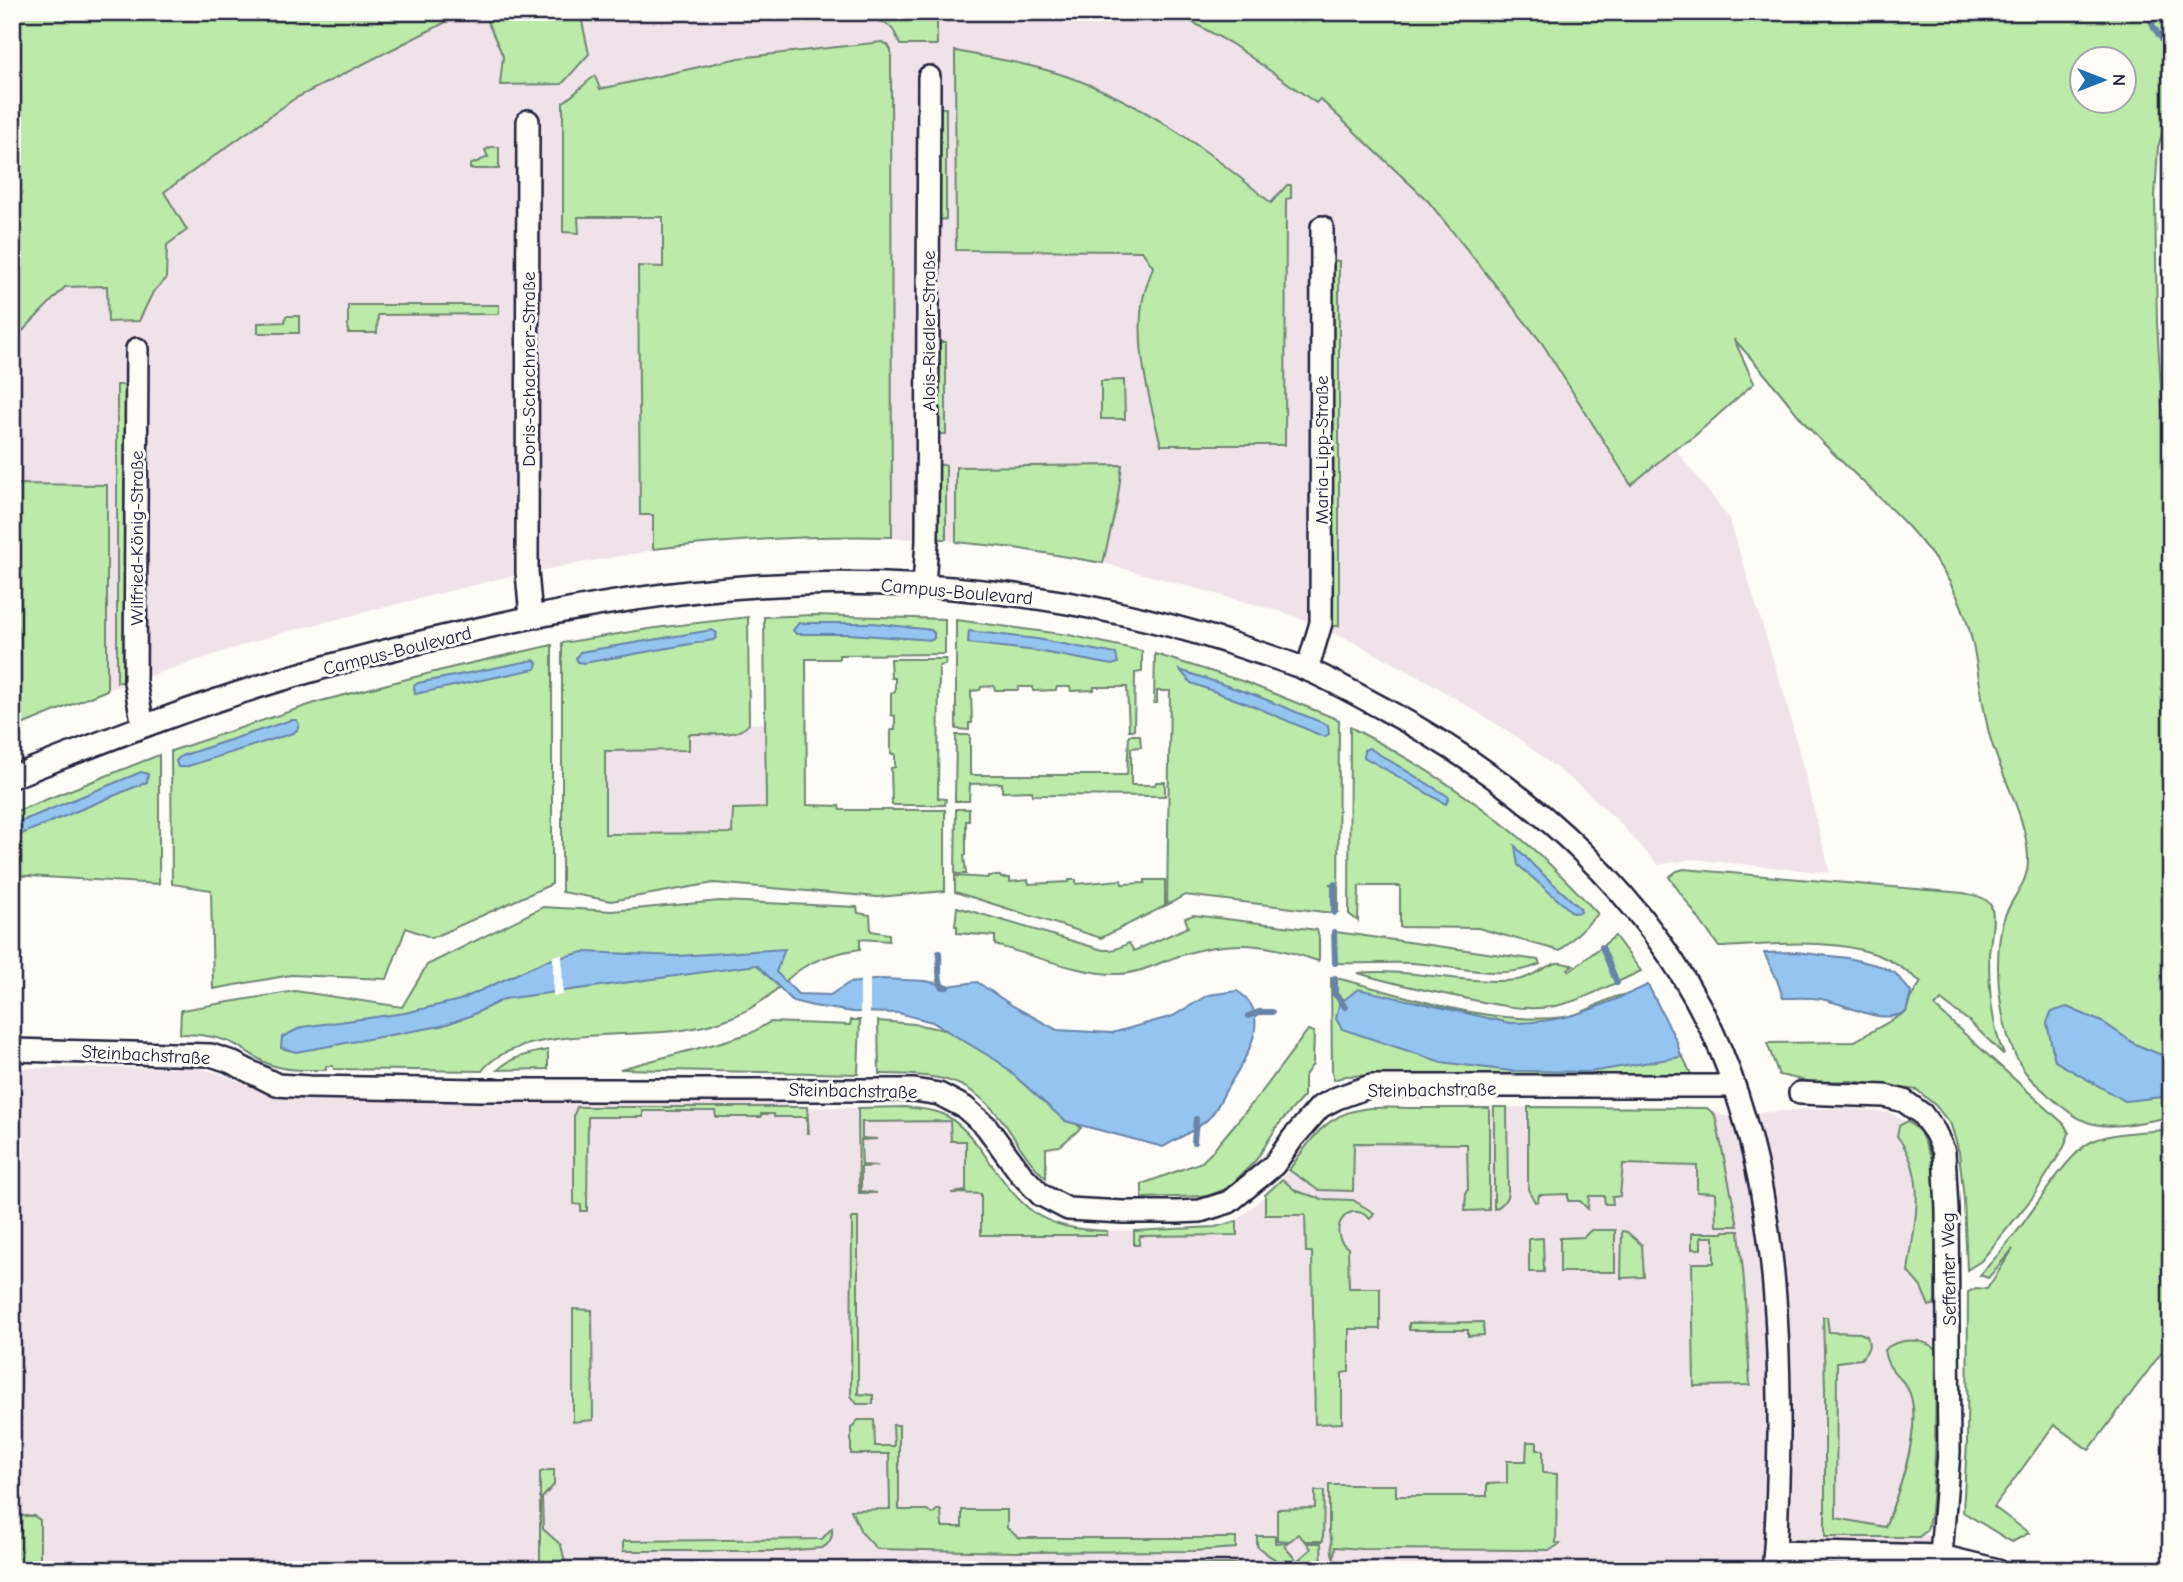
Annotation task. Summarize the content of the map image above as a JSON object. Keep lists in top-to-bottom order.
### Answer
{
  "streets": {
    "street": [
      "Alois-Riedler-Straße",
      "Doris-Schachner-Straße",
      "Maria-Lipp-Straße",
      "Wilfried-König-Straße",
      "Campus-Boulevard",
      "Steinbachstraße",
      "Seffenter Weg"
    ]
  },
  "crossings": [
    ["Alois-Riedler-Straße", "Campus-Boulevard"],
    ["Doris-Schachner-Straße", "Campus-Boulevard"],
    ["Maria-Lipp-Straße", "Campus-Boulevard"],
    ["Wilfried-König-Straße", "Campus-Boulevard"],
    ["Campus-Boulevard", "Steinbachstraße"]
  ],
  "north": "right"
}
